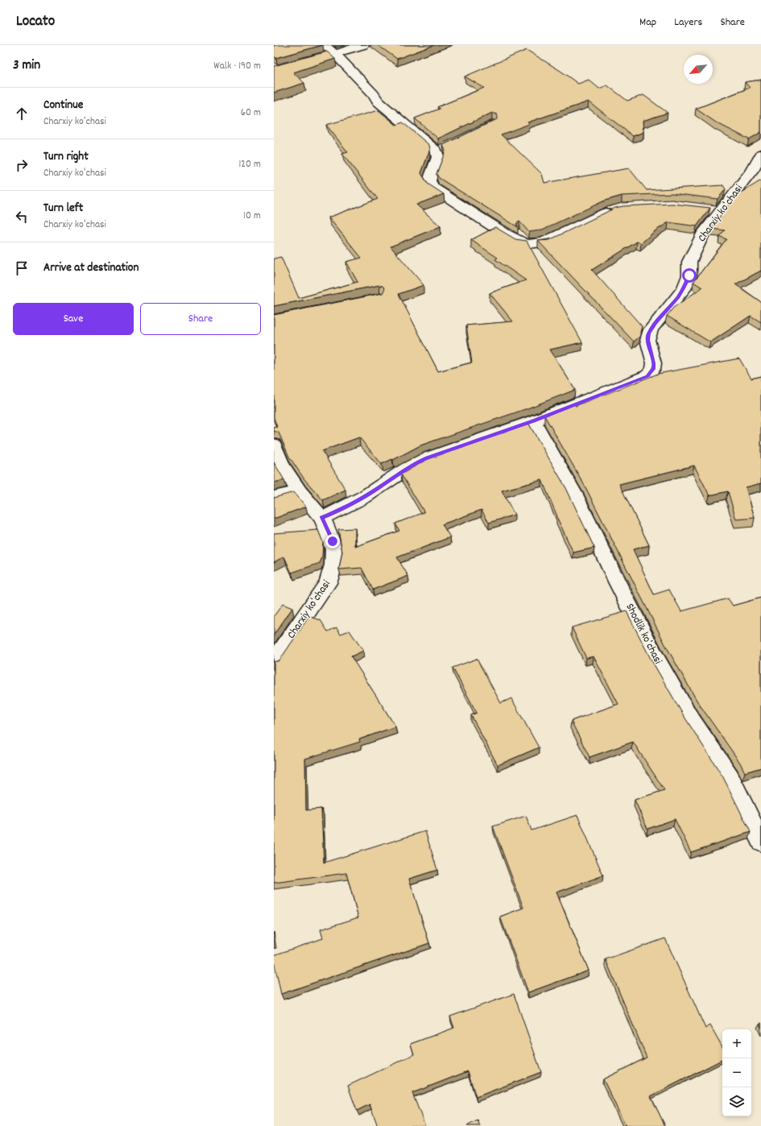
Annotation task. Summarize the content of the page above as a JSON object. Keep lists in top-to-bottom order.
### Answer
{
  "streets": {
    "street": ["Charxiy koʻchasi", "Shodlik koʻchasi"]
  },
  "crossings": [
    ["Charxiy koʻchasi", "Shodlik koʻchasi"]
  ],
  "north": "bottom left",
  "page": {
    "header": "Locato",
    "nav": ["Map", "Layers", "Share"],
    "heading": ["3 min", "Walk · 190 m"],
    "list": [
      ["Continue", "Charxiy koʻchasi", "60 m"],
      ["Turn right", "Charxiy koʻchasi", "120 m"],
      ["Turn left", "Charxiy koʻchasi", "10 m"],
      "Arrive at destination"
    ],
    "buttons": ["Save", "Share"],
    "map_buttons": ["+", "−"]
  }
}
